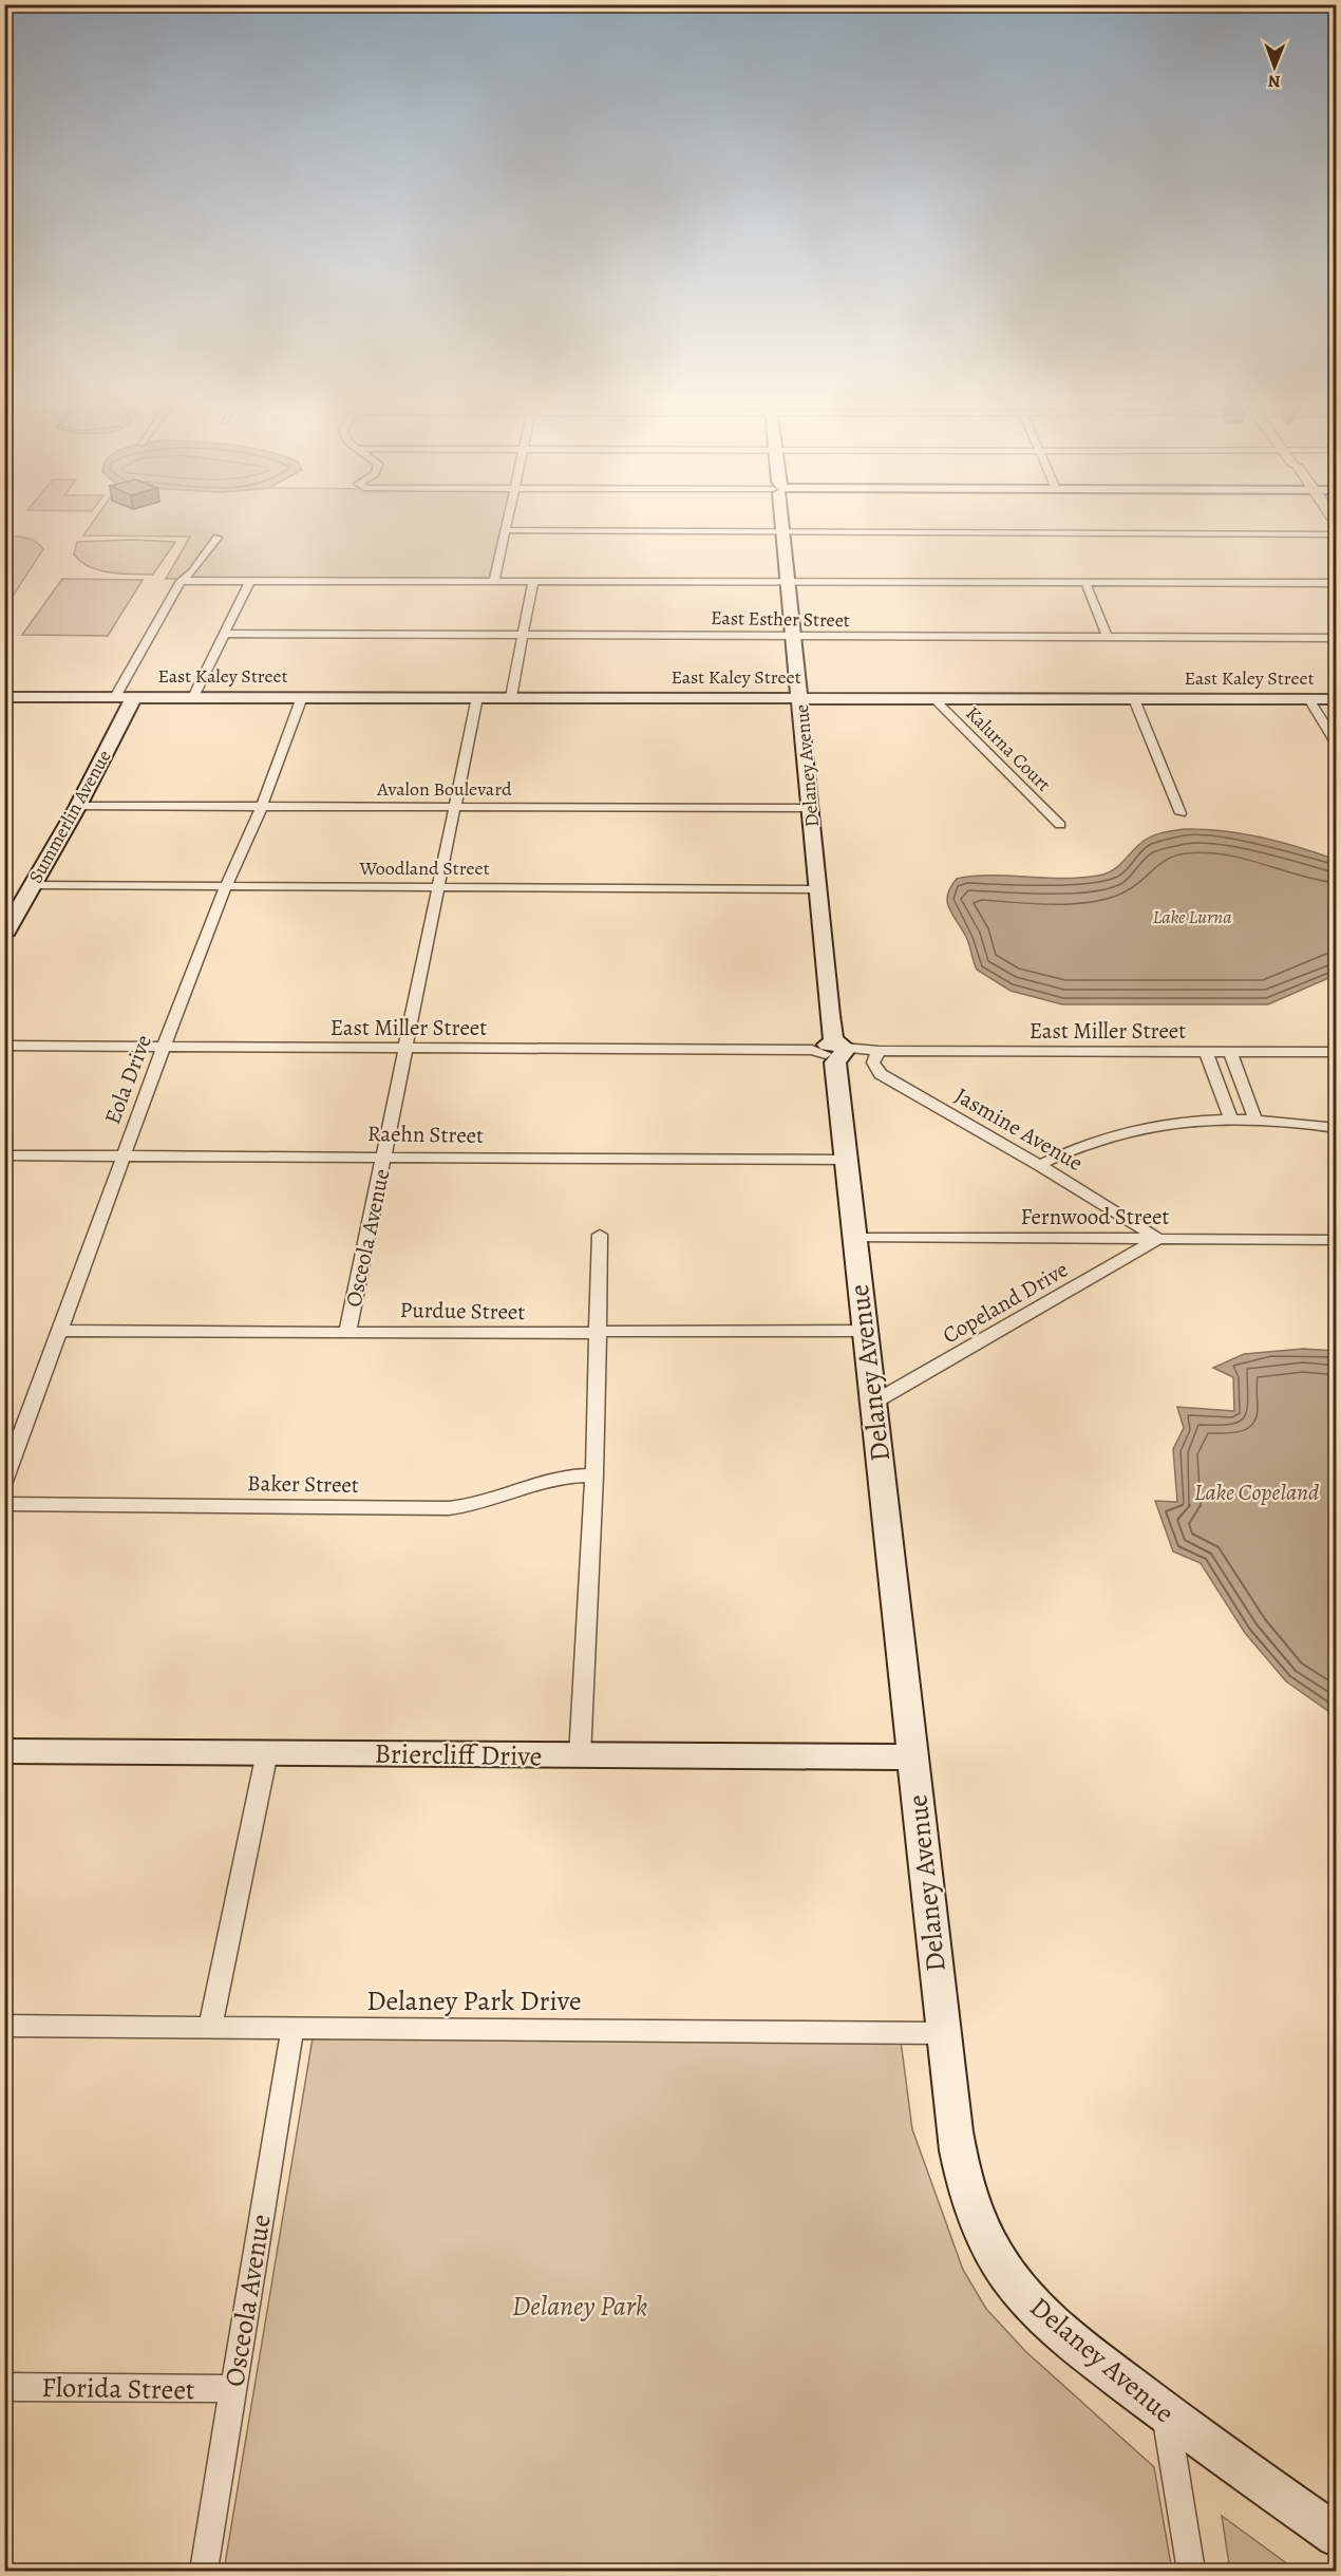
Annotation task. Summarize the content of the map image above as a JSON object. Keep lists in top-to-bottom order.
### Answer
{
  "streets": {
    "street": [
      "East Esther Street",
      "East Kaley Street",
      "Kalurna Court",
      "Delaney Avenue",
      "Avalon Boulevard",
      "Summerlin Avenue",
      "Woodland Street",
      "East Miller Street",
      "Eola Drive",
      "Jasmine Avenue",
      "Raehn Street",
      "Fernwood Street",
      "Osceola Avenue",
      "Copeland Drive",
      "Purdue Street",
      "Baker Street",
      "Briercliff Drive",
      "Delaney Park Drive",
      "Florida Street"
    ]
  },
  "crossings": [
    ["East Esther Street", "Delaney Avenue"],
    ["East Kaley Street", "Kalurna Court"],
    ["East Kaley Street", "Delaney Avenue"],
    ["East Kaley Street", "Summerlin Avenue"],
    ["East Kaley Street", "Eola Drive"],
    ["East Kaley Street", "Osceola Avenue"],
    ["Delaney Avenue", "Avalon Boulevard"],
    ["Delaney Avenue", "Woodland Street"],
    ["Delaney Avenue", "East Miller Street"],
    ["Delaney Avenue", "Raehn Street"],
    ["Delaney Avenue", "Fernwood Street"],
    ["Delaney Avenue", "Copeland Drive"],
    ["Delaney Avenue", "Purdue Street"],
    ["Delaney Avenue", "Briercliff Drive"],
    ["Delaney Avenue", "Delaney Park Drive"],
    ["Avalon Boulevard", "Summerlin Avenue"],
    ["Avalon Boulevard", "Eola Drive"],
    ["Avalon Boulevard", "Osceola Avenue"],
    ["Summerlin Avenue", "Woodland Street"],
    ["Woodland Street", "Eola Drive"],
    ["Woodland Street", "Osceola Avenue"],
    ["East Miller Street", "Eola Drive"],
    ["East Miller Street", "Jasmine Avenue"],
    ["East Miller Street", "Osceola Avenue"],
    ["Eola Drive", "Raehn Street"],
    ["Eola Drive", "Purdue Street"],
    ["Jasmine Avenue", "Fernwood Street"],
    ["Jasmine Avenue", "Copeland Drive"],
    ["Raehn Street", "Osceola Avenue"],
    ["Fernwood Street", "Copeland Drive"],
    ["Osceola Avenue", "Purdue Street"],
    ["Osceola Avenue", "Delaney Park Drive"],
    ["Osceola Avenue", "Florida Street"]
  ],
  "water": ["Lake Lurna", "Lake Copeland"],
  "parks": ["Delaney Park"],
  "north": "bottom"
}
